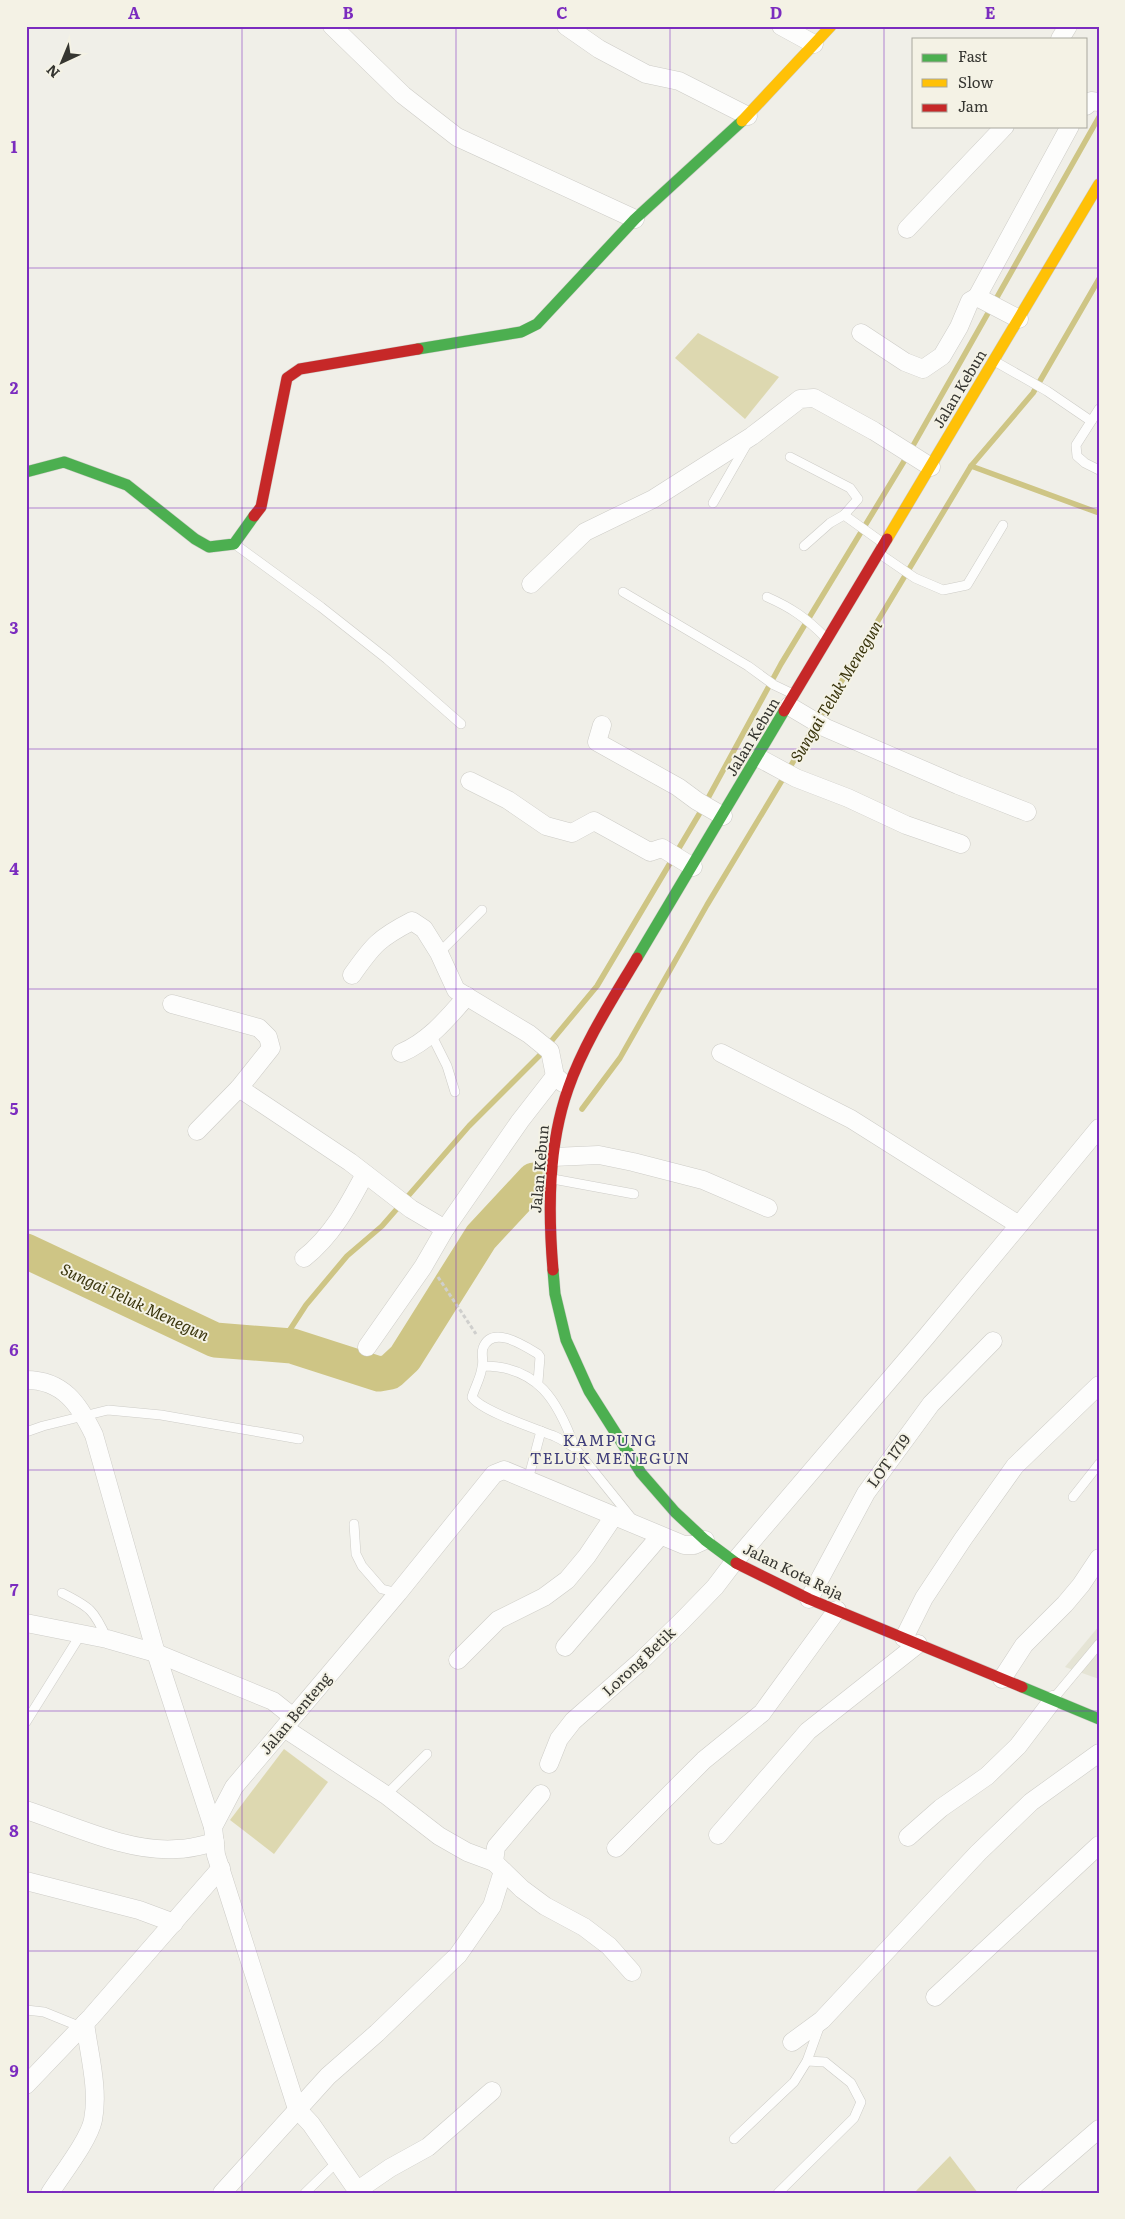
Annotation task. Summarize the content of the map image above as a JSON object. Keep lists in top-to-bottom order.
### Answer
{
  "streets": {
    "main road": ["Jalan Kebun", "Jalan Kota Raja"],
    "street": ["LOT 1719", "Lorong Betik", "Jalan Benteng"]
  },
  "crossings": [
    ["Jalan Kebun", "Jalan Kota Raja"],
    ["LOT 1719", "Jalan Kota Raja"],
    ["Jalan Kota Raja", "Lorong Betik"],
    ["Jalan Kota Raja", "Jalan Benteng"]
  ],
  "districts": ["KAMPUNG TELUK MENEGUN"],
  "water": ["Sungai Teluk Menegun"],
  "legend": ["Fast", "Slow", "Jam"],
  "north": "bottom left",
  "grid": {
    "columns": [
      "A",
      "B",
      "C",
      "D",
      "E"
    ],
    "rows": [
      "1",
      "2",
      "3",
      "4",
      "5",
      "6",
      "7",
      "8",
      "9"
    ]
  }
}
